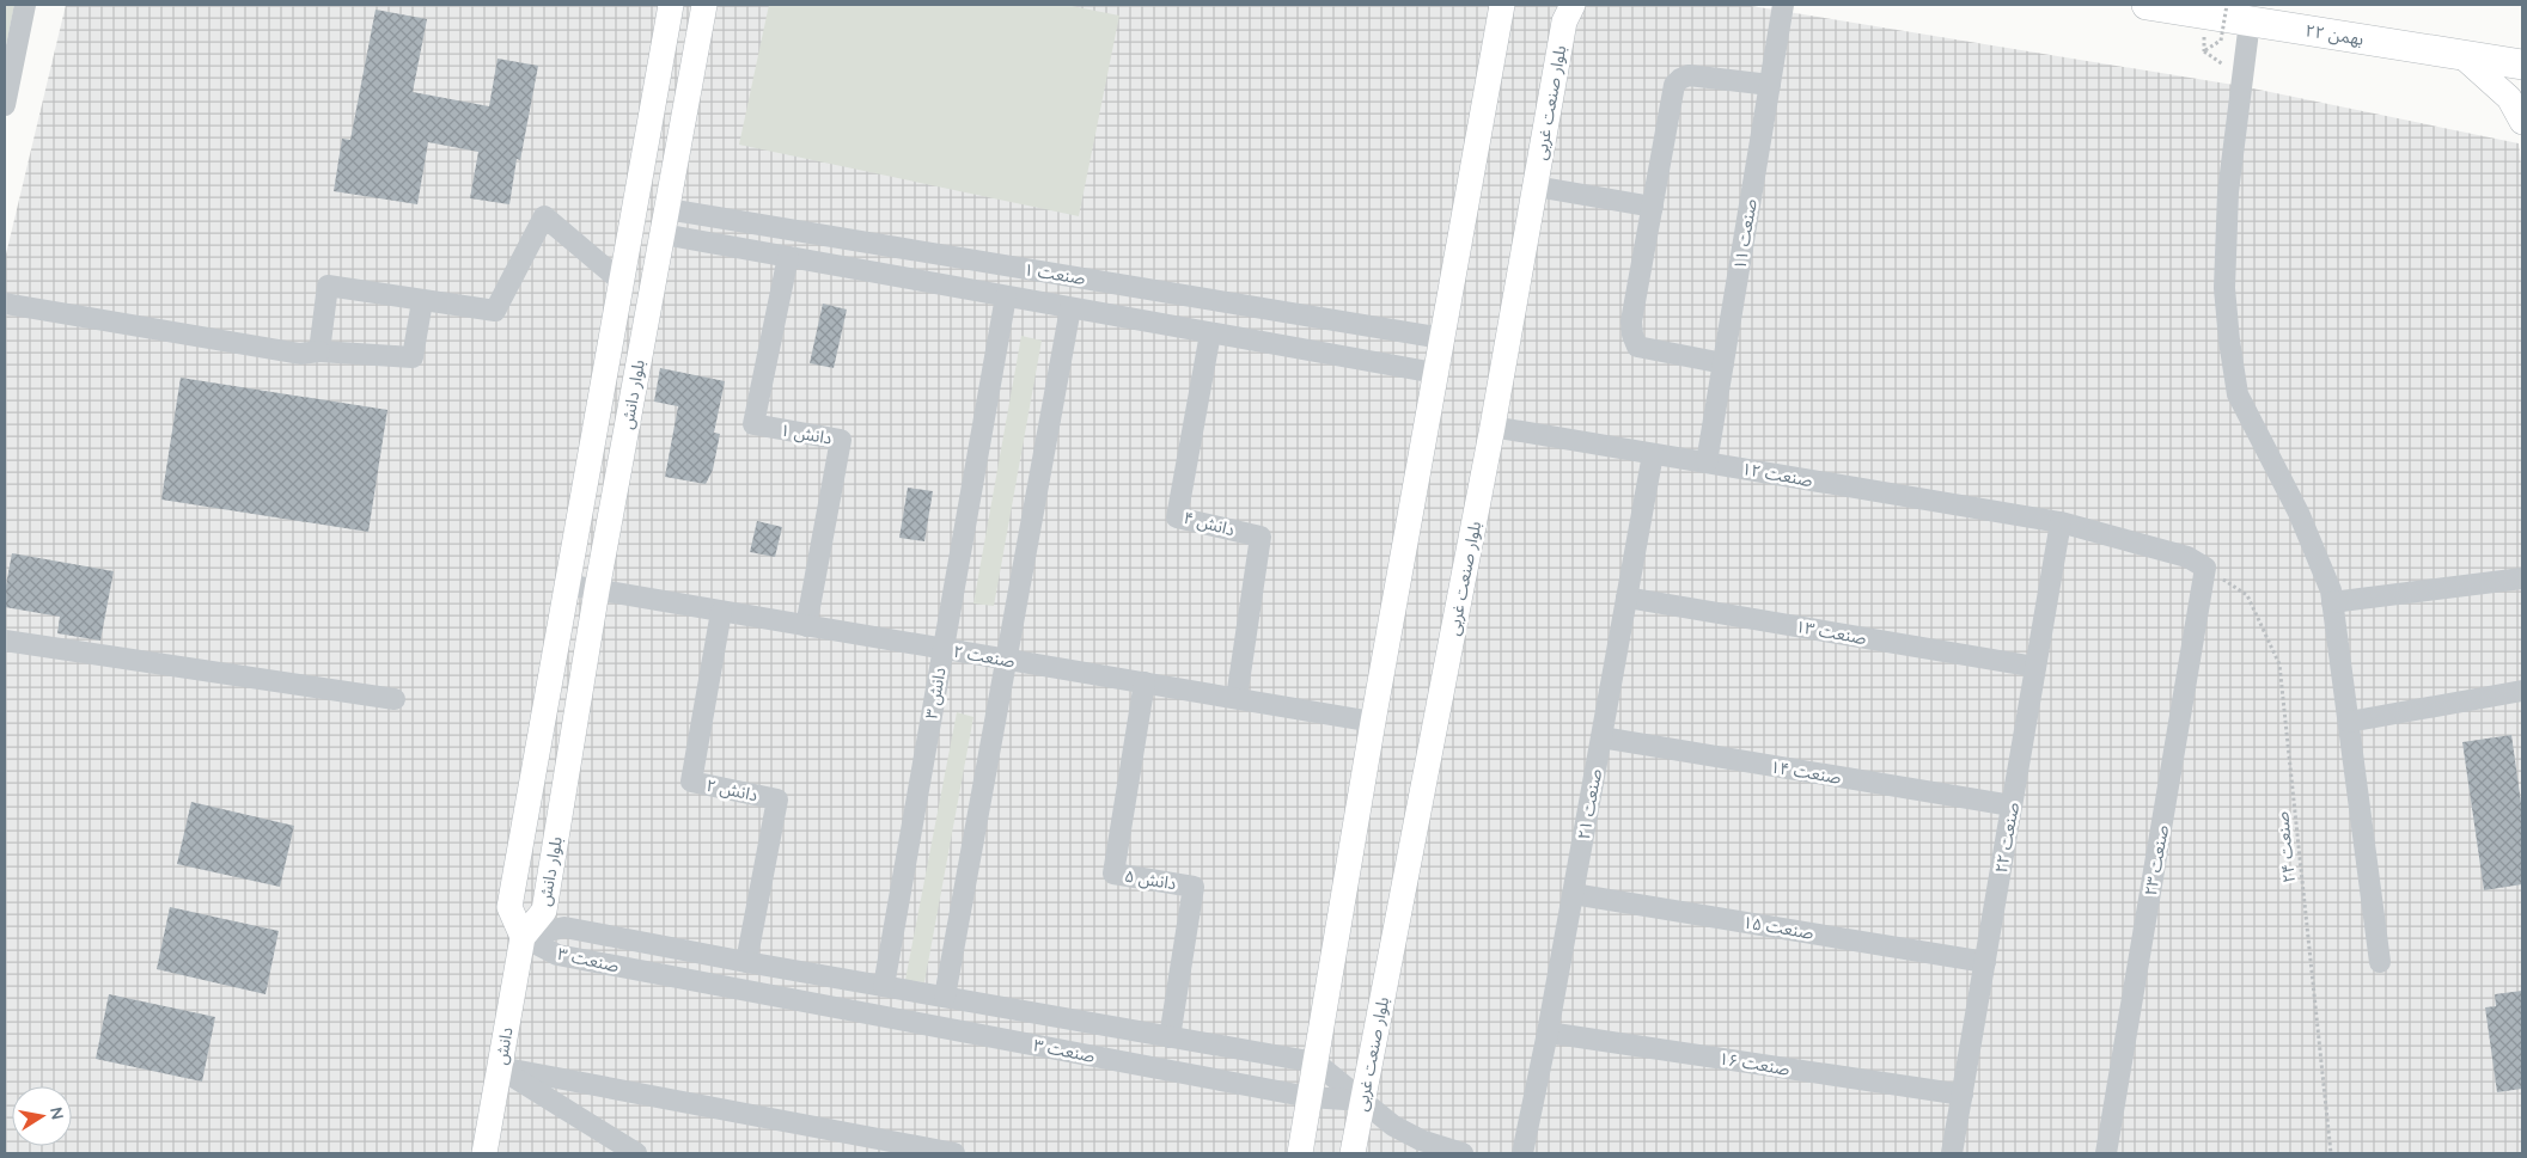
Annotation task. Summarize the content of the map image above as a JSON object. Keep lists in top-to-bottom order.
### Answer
{
  "streets": {
    "highway": ["۲۲ بهمن"],
    "main road": ["بلوار صنعت غربی", "بلوار دانش", "دانش"],
    "street": [
      "صنعت ۱۱",
      "صنعت ۱",
      "دانش ۱",
      "صنعت ۱۲",
      "دانش ۴",
      "صنعت ۱۳",
      "صنعت ۲",
      "دانش ۳",
      "صنعت ۱۴",
      "دانش ۲",
      "صنعت ۲۱",
      "صنعت ۲۲",
      "صنعت ۲۳",
      "دانش ۵",
      "صنعت ۱۵",
      "صنعت ۳",
      "صنعت ۱۶"
    ],
    "path": ["صنعت ۲۴"]
  },
  "crossings": [
    ["بلوار صنعت غربی", "صنعت ۱۲"],
    ["بلوار صنعت غربی", "صنعت ۳"],
    ["صنعت ۱۱", "صنعت ۱۲"],
    ["صنعت ۱", "بلوار دانش"],
    ["صنعت ۱", "دانش ۱"],
    ["صنعت ۱", "دانش ۴"],
    ["صنعت ۱", "دانش ۳"],
    ["بلوار دانش", "صنعت ۲"],
    ["بلوار دانش", "صنعت ۳"],
    ["بلوار دانش", "دانش"],
    ["دانش ۱", "صنعت ۲"],
    ["صنعت ۱۲", "صنعت ۲۱"],
    ["صنعت ۱۲", "صنعت ۲۲"],
    ["صنعت ۱۲", "صنعت ۲۴"],
    ["صنعت ۱۲", "صنعت ۲۳"],
    ["دانش ۴", "صنعت ۲"],
    ["صنعت ۱۳", "صنعت ۲۱"],
    ["صنعت ۱۳", "صنعت ۲۲"],
    ["صنعت ۲", "دانش ۳"],
    ["صنعت ۲", "دانش ۲"],
    ["صنعت ۲", "دانش ۵"],
    ["دانش ۳", "صنعت ۳"],
    ["صنعت ۱۴", "صنعت ۲۱"],
    ["صنعت ۱۴", "صنعت ۲۲"],
    ["دانش ۲", "صنعت ۳"],
    ["صنعت ۲۱", "صنعت ۱۵"],
    ["صنعت ۲۱", "صنعت ۱۶"],
    ["صنعت ۲۲", "صنعت ۱۵"],
    ["صنعت ۲۲", "صنعت ۱۶"],
    ["صنعت ۲۴", "صنعت ۲۳"],
    ["دانش ۵", "صنعت ۳"],
    ["صنعت ۳", "دانش"]
  ],
  "north": "right"
}
